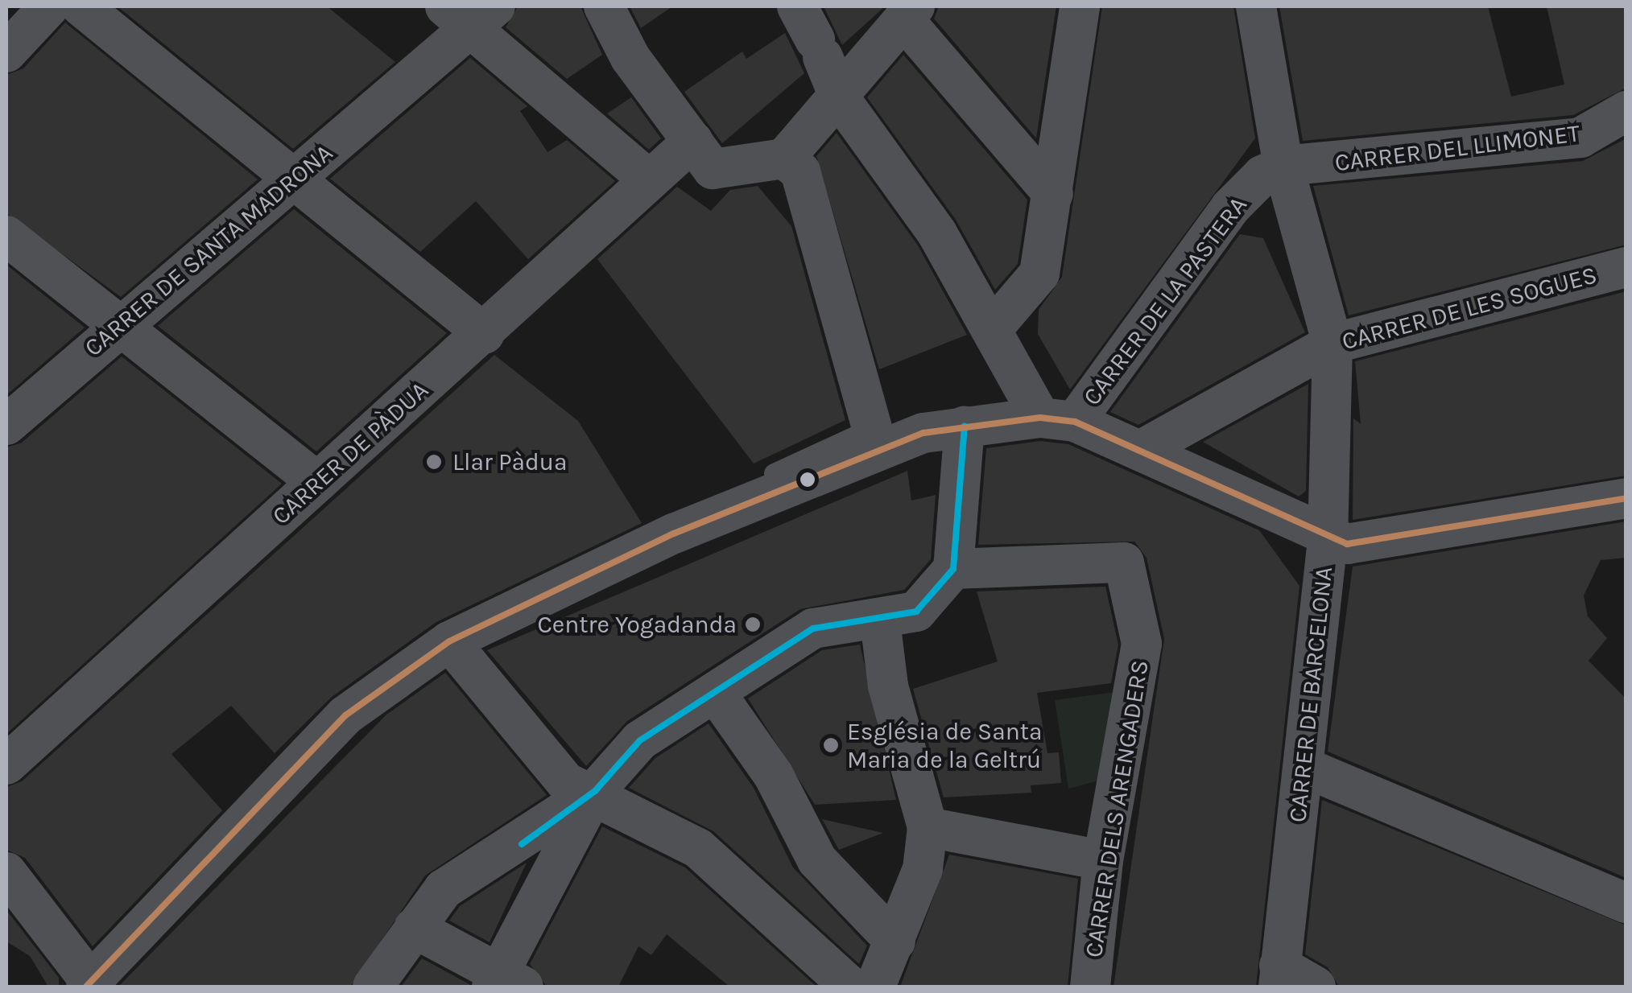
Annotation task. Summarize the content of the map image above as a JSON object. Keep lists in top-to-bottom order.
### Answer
{
  "streets": {
    "street": [
      "CARRER DEL LLIMONET",
      "CARRER DE SANTA MADRONA",
      "CARRER DE LA PASTERA",
      "CARRER DE LES SOGUES",
      "CARRER DE PÀDUA",
      "CARRER DE BARCELONA",
      "CARRER DELS ARENGADERS"
    ]
  },
  "crossings": [
    ["CARRER DEL LLIMONET", "CARRER DE LA PASTERA"],
    ["CARRER DEL LLIMONET", "CARRER DE BARCELONA"],
    ["CARRER DE LA PASTERA", "CARRER DE BARCELONA"],
    ["CARRER DE LES SOGUES", "CARRER DE BARCELONA"]
  ],
  "places": ["Llar Pàdua", "Centre Yogadanda", "Església de Santa Maria de la Geltrú"]
}
